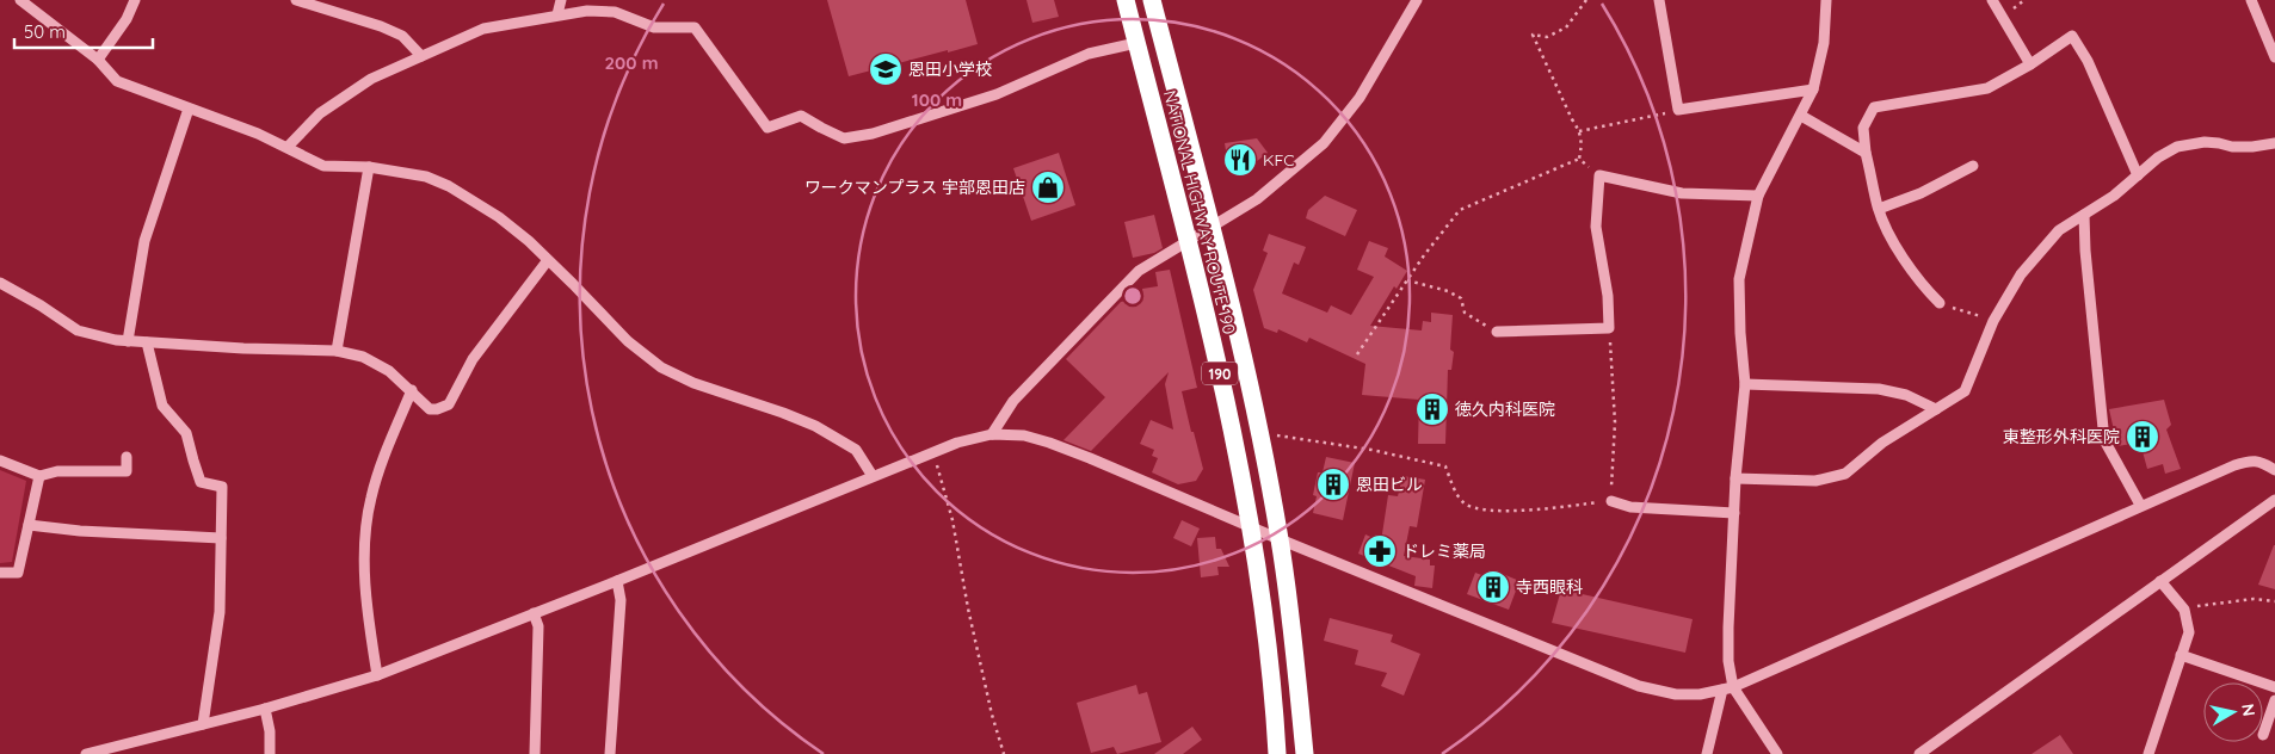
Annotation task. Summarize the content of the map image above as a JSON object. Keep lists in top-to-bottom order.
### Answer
{
  "streets": {
    "highway": ["NATIONAL HIGHWAY ROUTE 190", "190"]
  },
  "places": {
    "school or university": ["恩田小学校"],
    "restaurant": ["KFC"],
    "shop": ["ワークマンプラス 宇部恩田店"],
    "building": [
      "徳久内科医院",
      "東整形外科医院",
      "恩田ビル",
      "寺西眼科"
    ],
    "pharmacy": ["ドレミ薬局"]
  },
  "scale_bar": "50 m",
  "north": "right",
  "rings": ["200 m", "100 m"]
}
